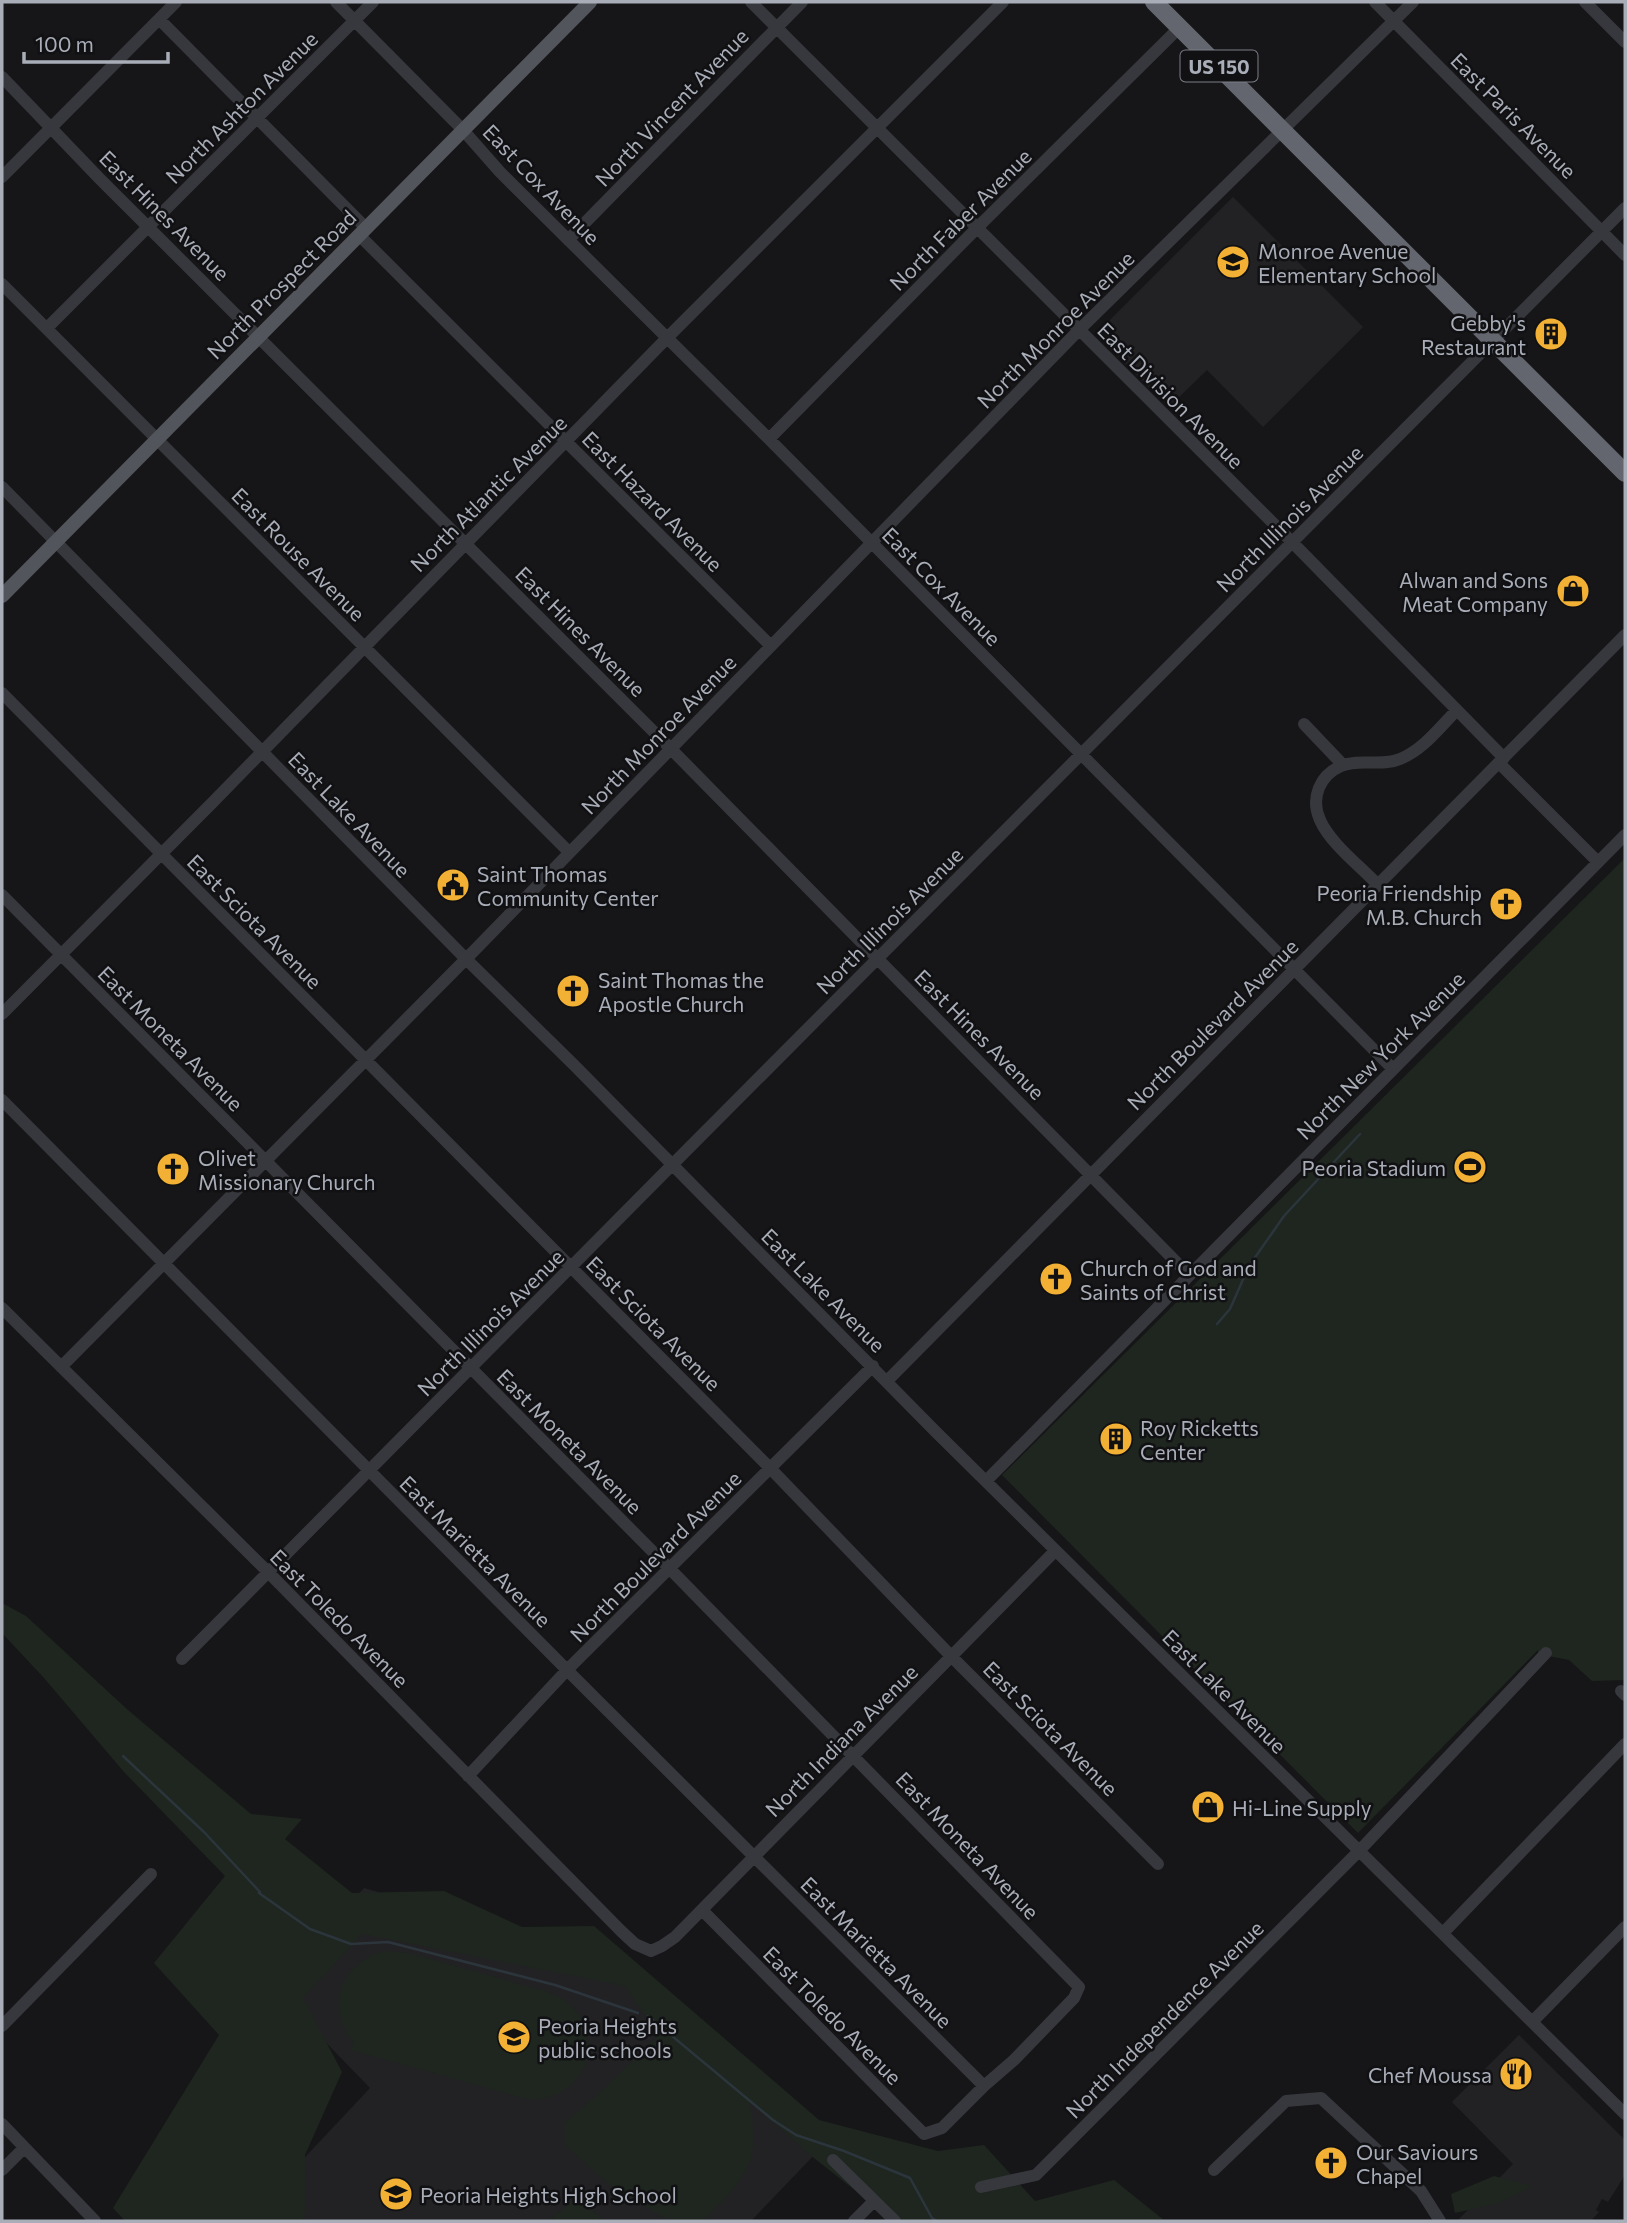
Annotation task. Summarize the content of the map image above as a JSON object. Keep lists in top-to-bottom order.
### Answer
{
  "streets": {
    "highway": ["US 150"],
    "main road": ["North Prospect Road"],
    "street": [
      "North Ashton Avenue",
      "North Vincent Avenue",
      "East Paris Avenue",
      "East Cox Avenue",
      "East Hines Avenue",
      "North Faber Avenue",
      "North Monroe Avenue",
      "East Division Avenue",
      "North Atlantic Avenue",
      "East Hazard Avenue",
      "North Illinois Avenue",
      "East Rouse Avenue",
      "East Lake Avenue",
      "East Sciota Avenue",
      "North Boulevard Avenue",
      "East Moneta Avenue",
      "North New York Avenue",
      "East Marietta Avenue",
      "East Toledo Avenue",
      "North Indiana Avenue",
      "North Independence Avenue"
    ]
  },
  "crossings": [
    ["US 150", "North Faber Avenue"],
    ["US 150", "North Monroe Avenue"],
    ["US 150", "North Illinois Avenue"],
    ["North Ashton Avenue", "East Cox Avenue"],
    ["North Ashton Avenue", "East Hines Avenue"],
    ["North Ashton Avenue", "East Hazard Avenue"],
    ["North Ashton Avenue", "East Rouse Avenue"],
    ["North Vincent Avenue", "East Cox Avenue"],
    ["North Vincent Avenue", "East Division Avenue"],
    ["East Paris Avenue", "North Monroe Avenue"],
    ["East Paris Avenue", "North Illinois Avenue"],
    ["East Cox Avenue", "North Faber Avenue"],
    ["East Cox Avenue", "North Prospect Road"],
    ["East Cox Avenue", "North Monroe Avenue"],
    ["East Cox Avenue", "North Atlantic Avenue"],
    ["East Cox Avenue", "North Illinois Avenue"],
    ["East Cox Avenue", "North Boulevard Avenue"],
    ["East Cox Avenue", "North New York Avenue"],
    ["East Hines Avenue", "North Prospect Road"],
    ["East Hines Avenue", "North Monroe Avenue"],
    ["East Hines Avenue", "North Atlantic Avenue"],
    ["East Hines Avenue", "North Illinois Avenue"],
    ["East Hines Avenue", "North Boulevard Avenue"],
    ["East Hines Avenue", "North New York Avenue"],
    ["North Faber Avenue", "East Division Avenue"],
    ["North Prospect Road", "East Hazard Avenue"],
    ["North Prospect Road", "East Rouse Avenue"],
    ["North Prospect Road", "East Lake Avenue"],
    ["North Monroe Avenue", "East Division Avenue"],
    ["North Monroe Avenue", "East Hazard Avenue"],
    ["North Monroe Avenue", "East Rouse Avenue"],
    ["North Monroe Avenue", "East Lake Avenue"],
    ["North Monroe Avenue", "East Sciota Avenue"],
    ["North Monroe Avenue", "East Moneta Avenue"],
    ["North Monroe Avenue", "East Marietta Avenue"],
    ["North Monroe Avenue", "East Toledo Avenue"],
    ["East Division Avenue", "North Atlantic Avenue"],
    ["East Division Avenue", "North Illinois Avenue"],
    ["East Division Avenue", "North Boulevard Avenue"],
    ["East Division Avenue", "North New York Avenue"],
    ["North Atlantic Avenue", "East Hazard Avenue"],
    ["North Atlantic Avenue", "East Rouse Avenue"],
    ["North Atlantic Avenue", "East Lake Avenue"],
    ["North Atlantic Avenue", "East Sciota Avenue"],
    ["North Atlantic Avenue", "East Moneta Avenue"],
    ["North Illinois Avenue", "East Lake Avenue"],
    ["North Illinois Avenue", "East Sciota Avenue"],
    ["North Illinois Avenue", "East Moneta Avenue"],
    ["North Illinois Avenue", "East Marietta Avenue"],
    ["North Illinois Avenue", "East Toledo Avenue"],
    ["East Lake Avenue", "North Boulevard Avenue"],
    ["East Lake Avenue", "North New York Avenue"],
    ["East Lake Avenue", "North Indiana Avenue"],
    ["East Lake Avenue", "North Independence Avenue"],
    ["East Sciota Avenue", "North Boulevard Avenue"],
    ["East Sciota Avenue", "North Indiana Avenue"],
    ["North Boulevard Avenue", "East Moneta Avenue"],
    ["North Boulevard Avenue", "East Marietta Avenue"],
    ["North Boulevard Avenue", "East Toledo Avenue"],
    ["East Moneta Avenue", "East Marietta Avenue"],
    ["East Moneta Avenue", "East Toledo Avenue"],
    ["East Moneta Avenue", "North Indiana Avenue"],
    ["East Marietta Avenue", "East Toledo Avenue"],
    ["East Marietta Avenue", "North Indiana Avenue"],
    ["East Toledo Avenue", "North Indiana Avenue"]
  ],
  "places": {
    "school or university": ["Monroe Avenue Elementary School", "Peoria Heights public schools", "Peoria Heights High School"],
    "building": ["Gebby's Restaurant", "Roy Ricketts Center"],
    "shop": ["Alwan and Sons Meat Company", "Hi-Line Supply"],
    "public building": ["Saint Thomas Community Center"],
    "church": [
      "Peoria Friendship M.B. Church",
      "Saint Thomas the Apostle Church",
      "Olivet Missionary Church",
      "Church of God and Saints of Christ",
      "Our Saviours Chapel"
    ],
    "sports": ["Peoria Stadium"],
    "restaurant": ["Chef Moussa"]
  },
  "scale_bar": "100 m"
}
